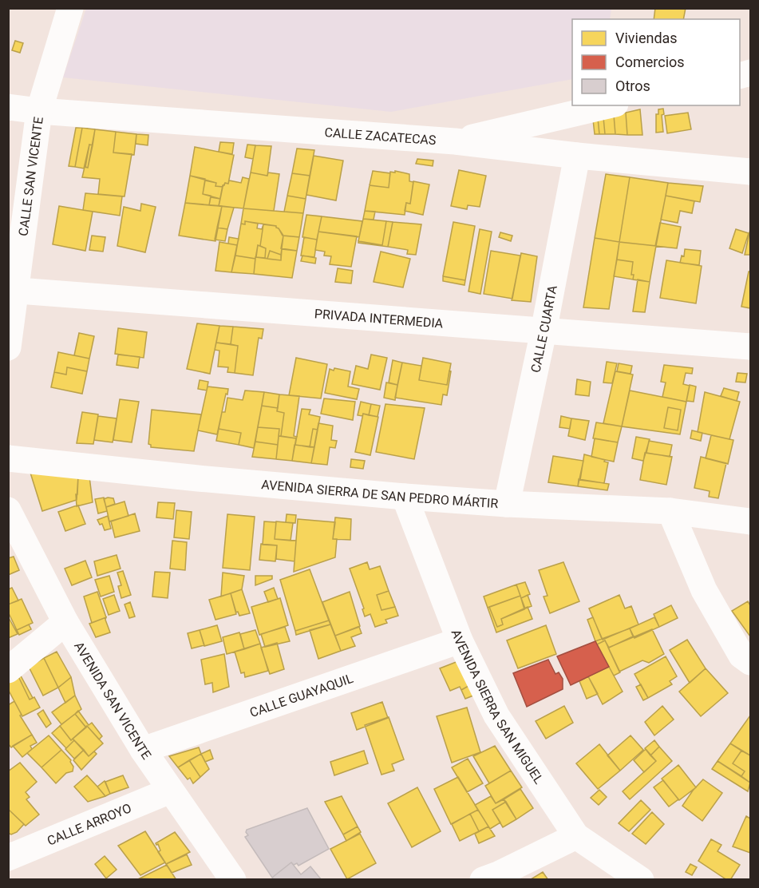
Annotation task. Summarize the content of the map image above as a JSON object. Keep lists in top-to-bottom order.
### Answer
{
  "streets": {
    "street": [
      "CALLE ZACATECAS",
      "CALLE SAN VICENTE",
      "PRIVADA INTERMEDIA",
      "CALLE CUARTA",
      "AVENIDA SIERRA DE SAN PEDRO MÁRTIR",
      "CALLE GUAYAQUIL",
      "AVENIDA SAN VICENTE",
      "AVENIDA SIERRA SAN MIGUEL",
      "CALLE ARROYO"
    ]
  },
  "crossings": [
    ["CALLE ZACATECAS", "CALLE SAN VICENTE"],
    ["CALLE ZACATECAS", "CALLE CUARTA"],
    ["CALLE SAN VICENTE", "PRIVADA INTERMEDIA"],
    ["PRIVADA INTERMEDIA", "CALLE CUARTA"],
    ["CALLE CUARTA", "AVENIDA SIERRA DE SAN PEDRO MÁRTIR"],
    ["AVENIDA SIERRA DE SAN PEDRO MÁRTIR", "AVENIDA SIERRA SAN MIGUEL"],
    ["CALLE GUAYAQUIL", "AVENIDA SAN VICENTE"],
    ["CALLE GUAYAQUIL", "AVENIDA SIERRA SAN MIGUEL"],
    ["AVENIDA SAN VICENTE", "CALLE ARROYO"]
  ],
  "legend": ["Viviendas", "Comercios", "Otros"]
}
